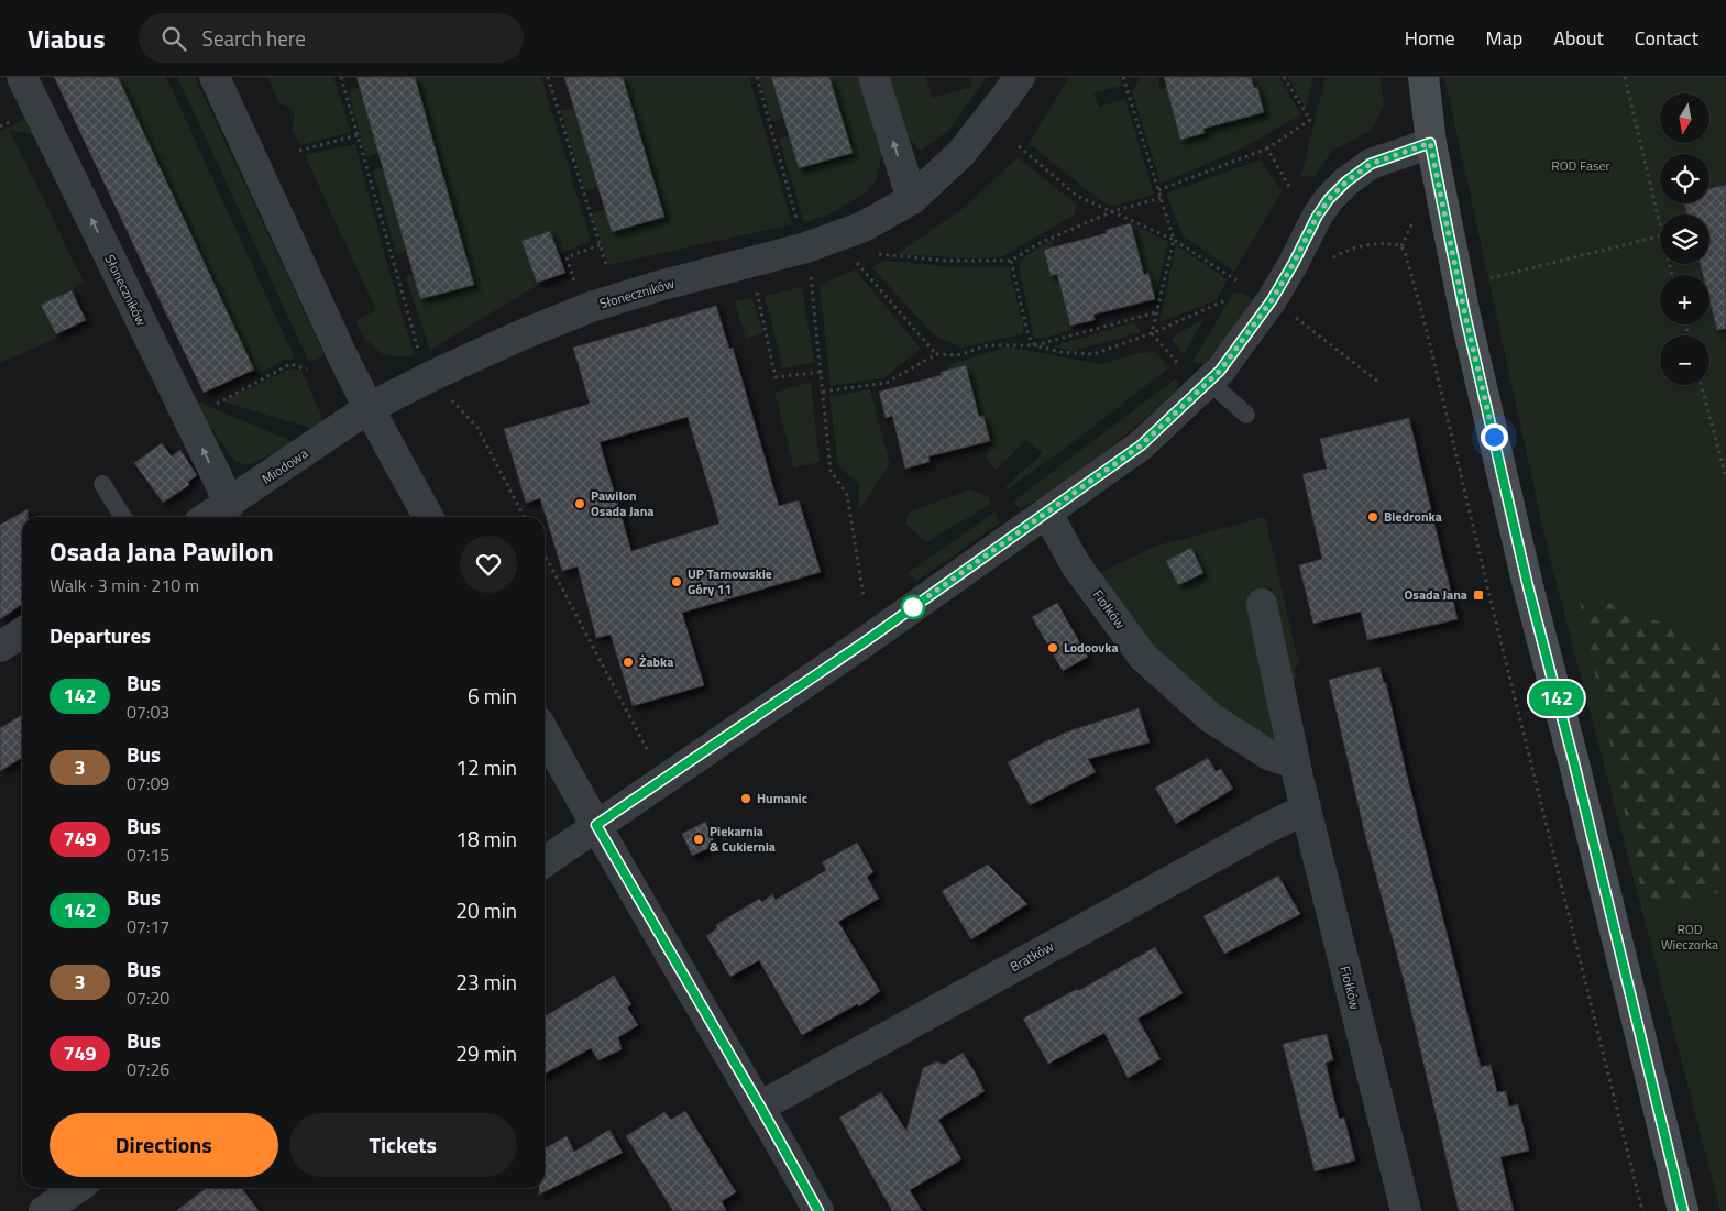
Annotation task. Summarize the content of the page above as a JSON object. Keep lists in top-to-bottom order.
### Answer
{
  "streets": {
    "street": [
      "Słoneczników",
      "Miodowa",
      "Fiołków",
      "Bratków"
    ]
  },
  "crossings": [
    ["Słoneczników", "Miodowa"],
    ["Fiołków", "Bratków"]
  ],
  "parks": ["ROD Faser", "ROD Wieczorka"],
  "places": {
    "other": [
      "Pawilon Osada Jana",
      "Biedronka",
      "UP Tarnowskie Góry 11",
      "Lodoovka",
      "Żabka",
      "Humanic",
      "Piekarnia & Cukiernia"
    ],
    "transit": ["Osada Jana"]
  },
  "lines": ["bus line 142"],
  "north": "bottom",
  "page": {
    "header": "Viabus",
    "search": "Search here",
    "nav": [
      "Home",
      "Map",
      "About",
      "Contact"
    ],
    "on_map": "142",
    "map_buttons": ["+", "−"],
    "heading": [
      ["Osada Jana Pawilon", "Walk · 3 min · 210 m"],
      "Departures"
    ],
    "list": [
      {
        "mark": "142",
        "name": "Bus",
        "note": "07:03",
        "value": "6 min"
      },
      {
        "mark": "3",
        "name": "Bus",
        "note": "07:09",
        "value": "12 min"
      },
      {
        "mark": "749",
        "name": "Bus",
        "note": "07:15",
        "value": "18 min"
      },
      {
        "mark": "142",
        "name": "Bus",
        "note": "07:17",
        "value": "20 min"
      },
      {
        "mark": "3",
        "name": "Bus",
        "note": "07:20",
        "value": "23 min"
      },
      {
        "mark": "749",
        "name": "Bus",
        "note": "07:26",
        "value": "29 min"
      }
    ],
    "buttons": ["Directions", "Tickets"]
  }
}
